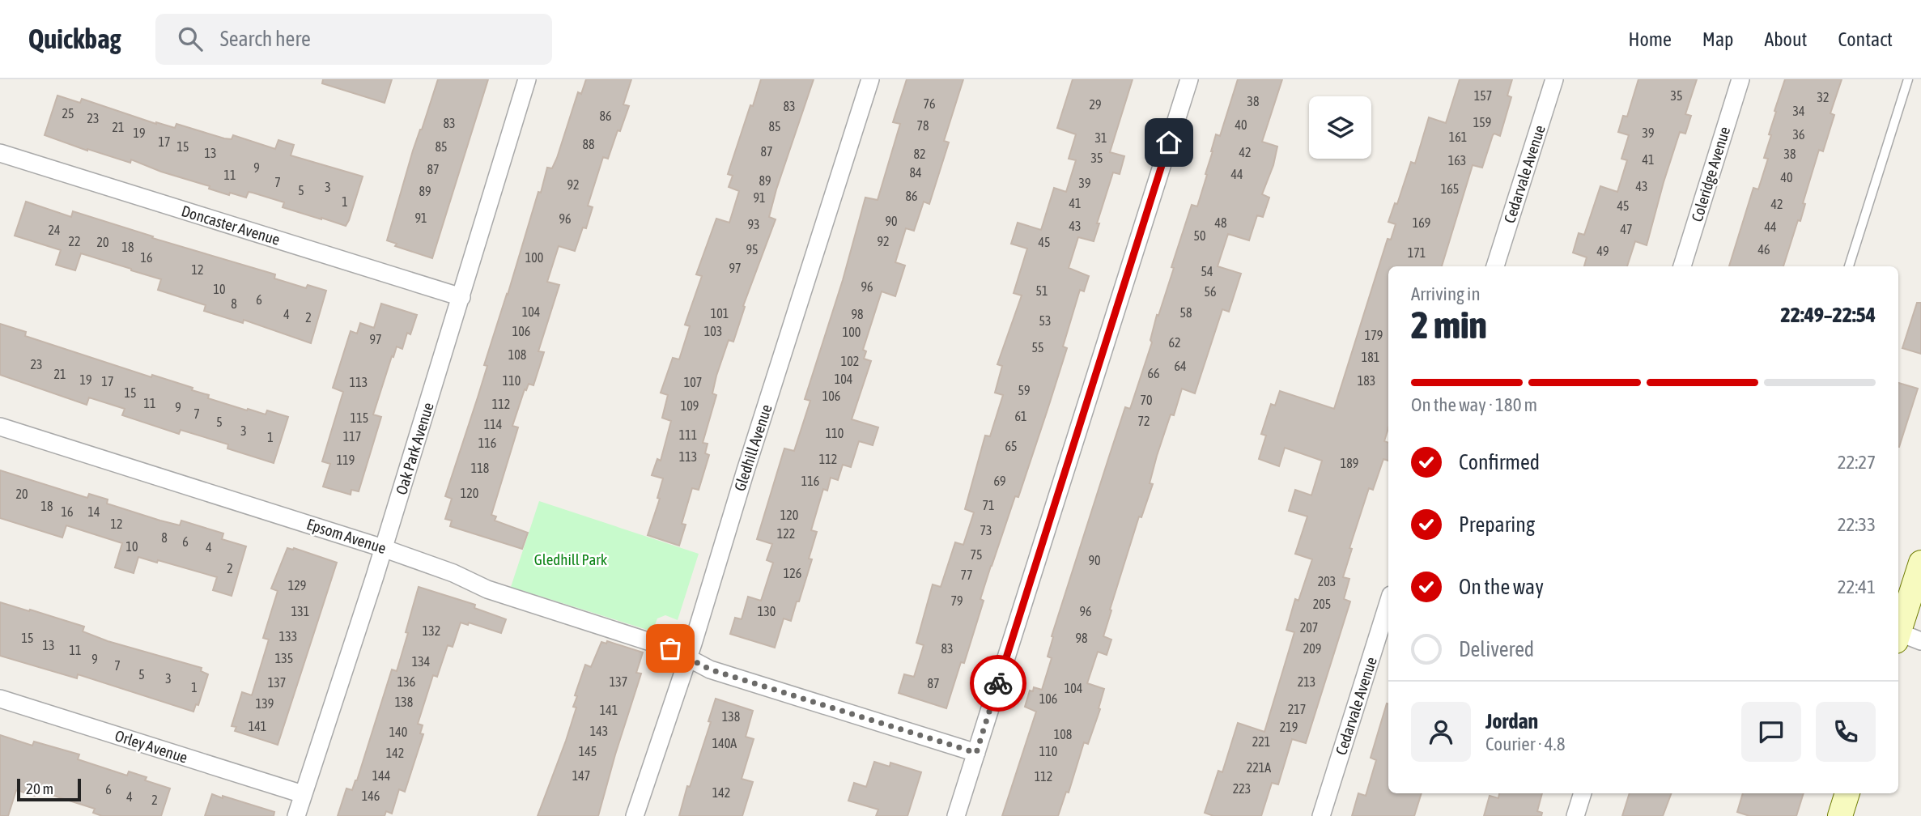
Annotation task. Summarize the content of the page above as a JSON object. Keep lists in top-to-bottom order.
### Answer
{
  "streets": {
    "street": [
      "Cedarvale Avenue",
      "Coleridge Avenue",
      "Doncaster Avenue",
      "Gledhill Avenue",
      "Oak Park Avenue",
      "Epsom Avenue",
      "Orley Avenue"
    ]
  },
  "crossings": [
    ["Doncaster Avenue", "Oak Park Avenue"],
    ["Gledhill Avenue", "Epsom Avenue"],
    ["Oak Park Avenue", "Epsom Avenue"],
    ["Oak Park Avenue", "Orley Avenue"]
  ],
  "parks": ["Gledhill Park"],
  "house_numbers": [
    "157",
    "35",
    "32",
    "38",
    "76",
    "29",
    "83",
    "34",
    "25",
    "86",
    "23",
    "159",
    "83",
    "40",
    "78",
    "85",
    "21",
    "19",
    "39",
    "36",
    "161",
    "31",
    "17",
    "88",
    "15",
    "85",
    "87",
    "42",
    "13",
    "82",
    "38",
    "35",
    "41",
    "163",
    "9",
    "87",
    "84",
    "44",
    "11",
    "40",
    "89",
    "7",
    "39",
    "92",
    "43",
    "3",
    "165",
    "5",
    "89",
    "86",
    "91",
    "1",
    "41",
    "42",
    "45",
    "91",
    "96",
    "90",
    "48",
    "169",
    "93",
    "43",
    "44",
    "47",
    "24",
    "50",
    "22",
    "92",
    "20",
    "45",
    "18",
    "95",
    "46",
    "49",
    "171",
    "16",
    "100",
    "97",
    "12",
    "54",
    "96",
    "10",
    "51",
    "56",
    "6",
    "8",
    "104",
    "58",
    "101",
    "4",
    "98",
    "2",
    "53",
    "106",
    "103",
    "100",
    "179",
    "97",
    "62",
    "55",
    "108",
    "181",
    "102",
    "23",
    "64",
    "66",
    "21",
    "104",
    "19",
    "110",
    "183",
    "17",
    "113",
    "107",
    "59",
    "15",
    "106",
    "70",
    "11",
    "112",
    "109",
    "9",
    "7",
    "61",
    "115",
    "72",
    "5",
    "114",
    "3",
    "110",
    "111",
    "117",
    "1",
    "116",
    "65",
    "113",
    "112",
    "119",
    "189",
    "118",
    "116",
    "69",
    "120",
    "20",
    "71",
    "18",
    "16",
    "14",
    "120",
    "12",
    "73",
    "122",
    "8",
    "6",
    "10",
    "4",
    "75",
    "90",
    "2",
    "126",
    "77",
    "203",
    "129",
    "79",
    "205",
    "131",
    "130",
    "96",
    "207",
    "132",
    "133",
    "15",
    "98",
    "13",
    "83",
    "209",
    "11",
    "135",
    "9",
    "134",
    "7",
    "5",
    "3",
    "136",
    "137",
    "213",
    "137",
    "87",
    "1",
    "104",
    "106",
    "138",
    "139",
    "217",
    "141",
    "138",
    "141",
    "219",
    "143",
    "140",
    "108",
    "221",
    "140A",
    "145",
    "110",
    "142",
    "221A",
    "144",
    "147",
    "112",
    "223",
    "6",
    "142",
    "146",
    "4",
    "2"
  ],
  "scale_bar": "20 m",
  "page": {
    "header": "Quickbag",
    "search": "Search here",
    "nav": [
      "Home",
      "Map",
      "About",
      "Contact"
    ],
    "heading": ["2 min", "Arriving in", "22:49–22:54"],
    "panel": ["Jordan", "Courier · 4.8"],
    "bar": "On the way · 180 m",
    "list": [
      ["Confirmed", "22:27"],
      ["Preparing", "22:33"],
      ["On the way", "22:41"],
      "Delivered"
    ],
    "scale": "20 m"
  }
}
